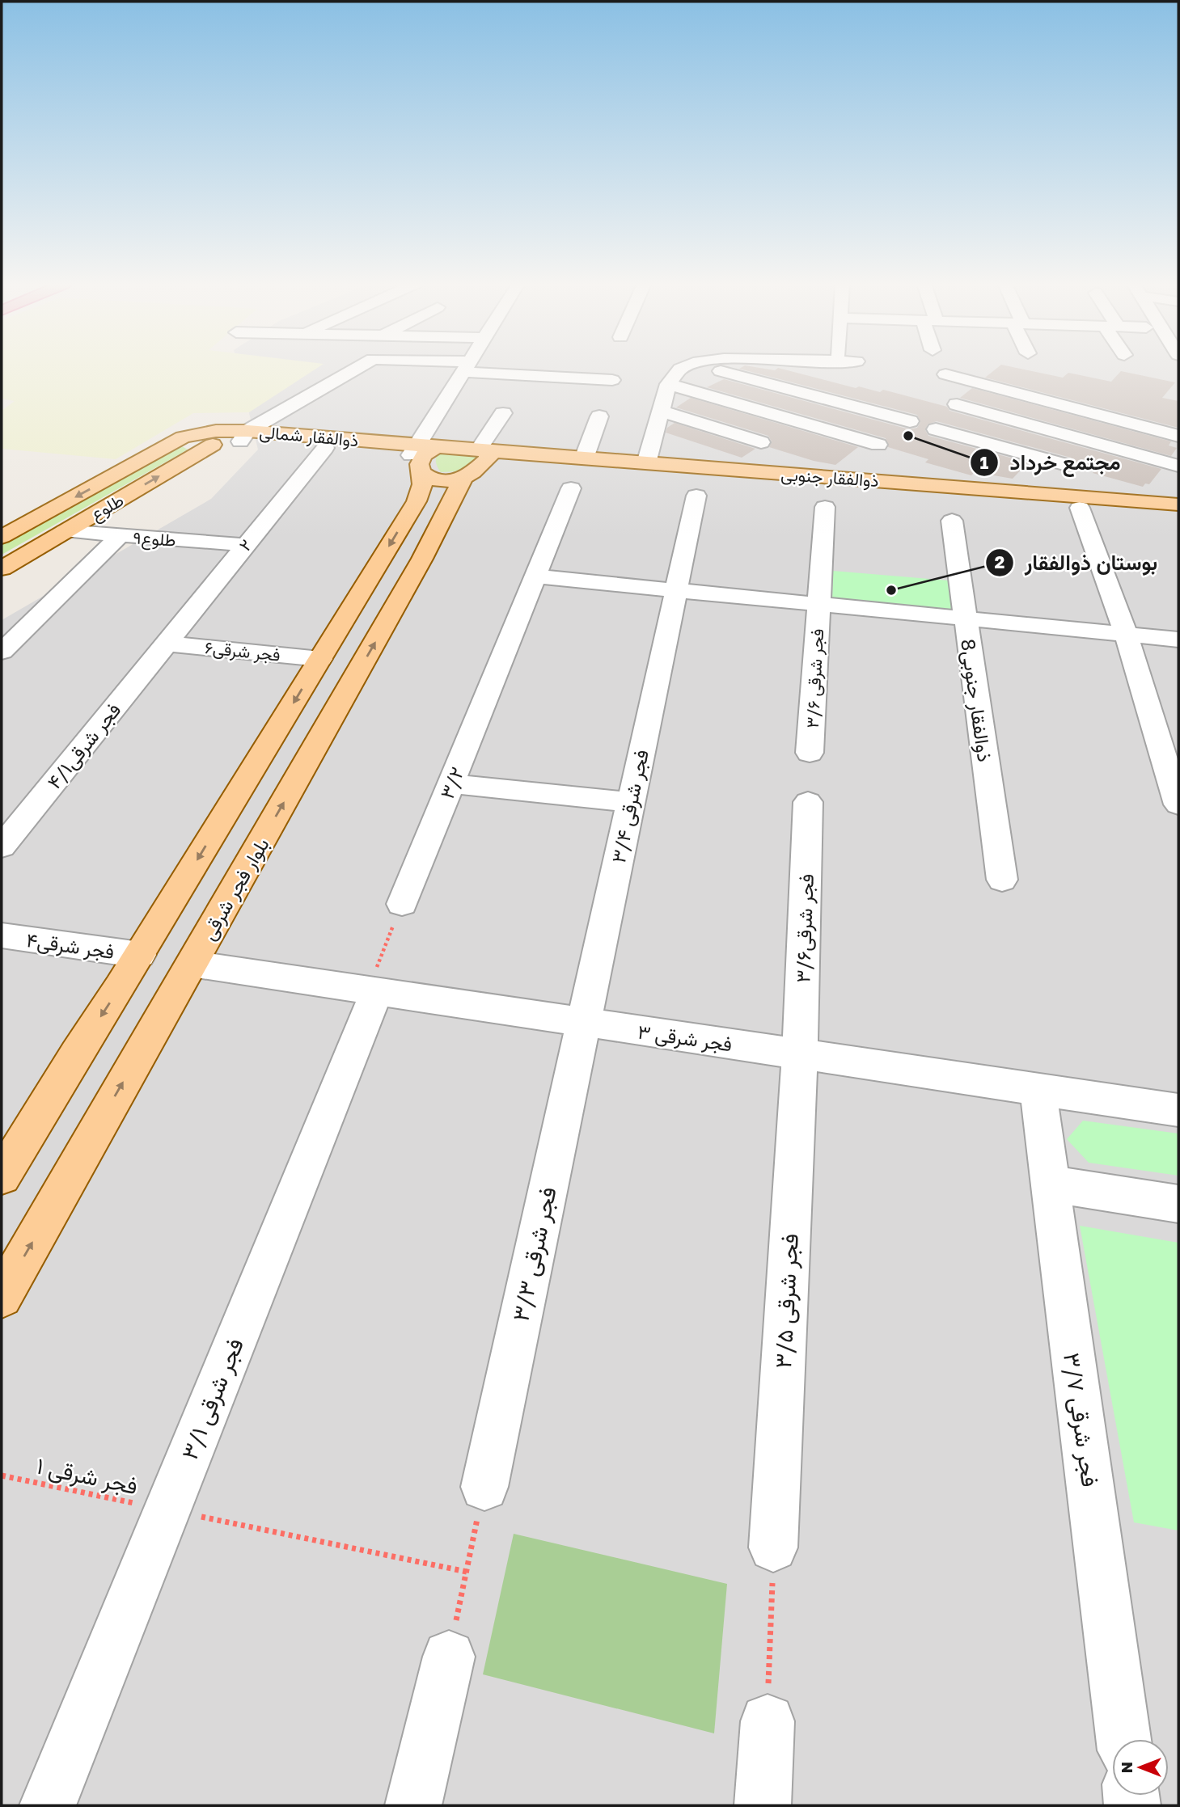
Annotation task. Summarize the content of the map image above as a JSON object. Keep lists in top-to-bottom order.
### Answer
{
  "streets": {
    "main road": [
      "ذوالفقار شمالی",
      "ذوالفقار جنوبی",
      "طلوع",
      "بلوار فجر شرقی"
    ],
    "street": [
      "طلوع۹",
      "۲",
      "فجر شرقی۶",
      "۳/۶ فجر شرقی",
      "8ذوالفقار جنوبی",
      "فجر شرقی۴/۱",
      "۳/۲",
      "۳/۴ فجر شرقی",
      "فجر شرقی۳/۶",
      "فجر شرقی۴",
      "۳ فجر شرقی",
      "۳/۳ فجر شرقی",
      "۳/۵ فجر شرقی",
      "۳/۱ فجر شرقی",
      "۳/۷ فجر شرقی"
    ],
    "path": ["۱ فجر شرقی"]
  },
  "crossings": [
    ["ذوالفقار شمالی", "طلوع"],
    ["ذوالفقار شمالی", "۲"],
    ["ذوالفقار جنوبی", "بلوار فجر شرقی"],
    ["طلوع", "طلوع۹"],
    ["طلوع۹", "۲"],
    ["۲", "فجر شرقی۶"],
    ["۲", "فجر شرقی۴/۱"],
    ["فجر شرقی۶", "فجر شرقی۴/۱"],
    ["۳/۴ فجر شرقی", "۳ فجر شرقی"],
    ["۳/۴ فجر شرقی", "۳/۳ فجر شرقی"],
    ["بلوار فجر شرقی", "۳ فجر شرقی"],
    ["فجر شرقی۳/۶", "۳ فجر شرقی"],
    ["فجر شرقی۳/۶", "۳/۵ فجر شرقی"],
    ["۳ فجر شرقی", "۳/۳ فجر شرقی"],
    ["۳ فجر شرقی", "۳/۵ فجر شرقی"],
    ["۳ فجر شرقی", "۳/۱ فجر شرقی"],
    ["۳ فجر شرقی", "۳/۷ فجر شرقی"],
    ["۳/۱ فجر شرقی", "۱ فجر شرقی"]
  ],
  "places": ["مجتمع خرداد", "بوستان ذوالفقار"],
  "north": "left"
}
